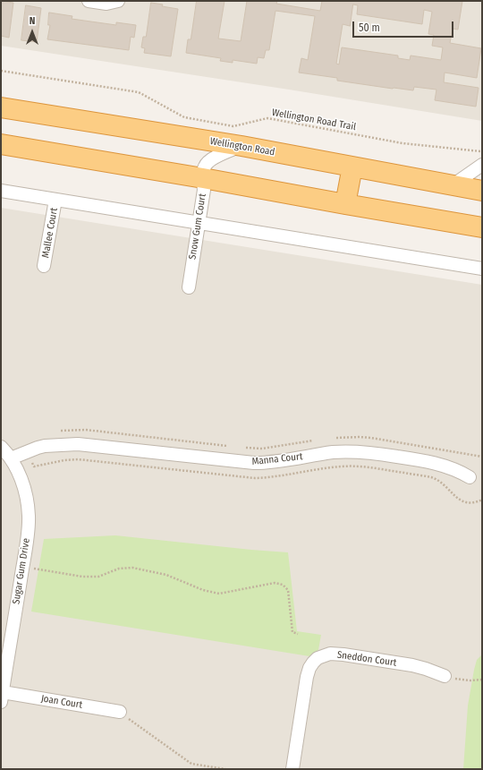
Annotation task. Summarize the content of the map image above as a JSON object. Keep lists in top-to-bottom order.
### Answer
{
  "streets": {
    "highway": ["Wellington Road"],
    "street": [
      "Snow Gum Court",
      "Mallee Court",
      "Manna Court",
      "Sugar Gum Drive",
      "Sneddon Court",
      "Joan Court"
    ],
    "path": ["Wellington Road Trail"]
  },
  "crossings": [
    ["Wellington Road", "Snow Gum Court"],
    ["Manna Court", "Sugar Gum Drive"],
    ["Sugar Gum Drive", "Joan Court"]
  ],
  "scale_bar": "50 m",
  "north": "top"
}
